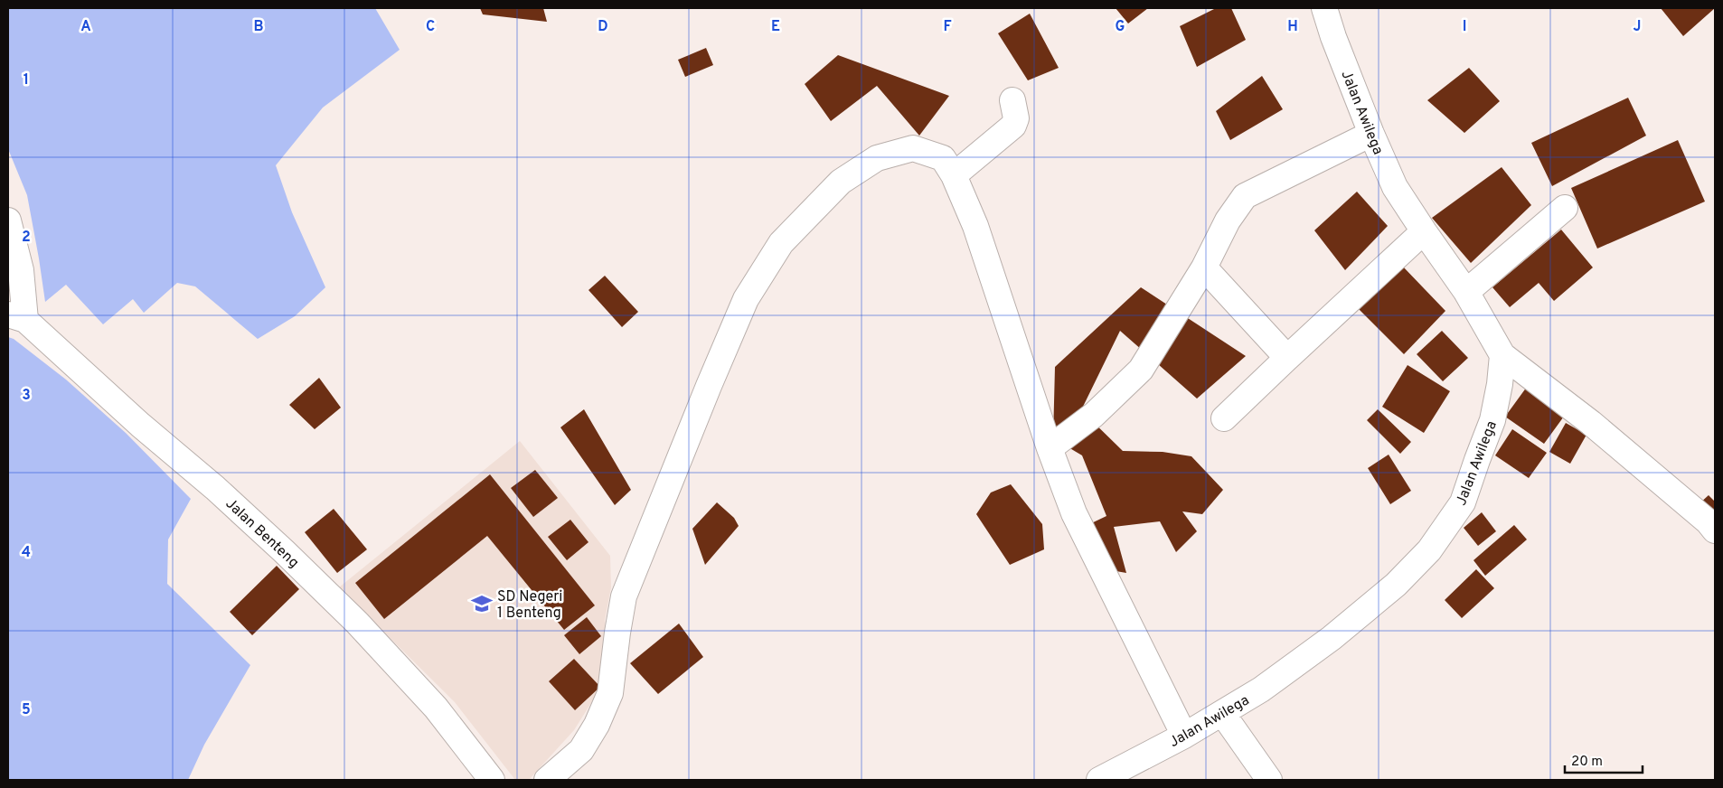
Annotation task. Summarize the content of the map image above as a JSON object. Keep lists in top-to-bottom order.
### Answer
{
  "streets": {
    "street": ["Jalan Awilega", "Jalan Benteng"]
  },
  "places": {
    "school or university": ["SD Negeri 1 Benteng"]
  },
  "scale_bar": "20 m",
  "grid": {
    "columns": [
      "A",
      "B",
      "C",
      "D",
      "E",
      "F",
      "G",
      "H",
      "I",
      "J"
    ],
    "rows": [
      "1",
      "2",
      "3",
      "4",
      "5"
    ]
  }
}
